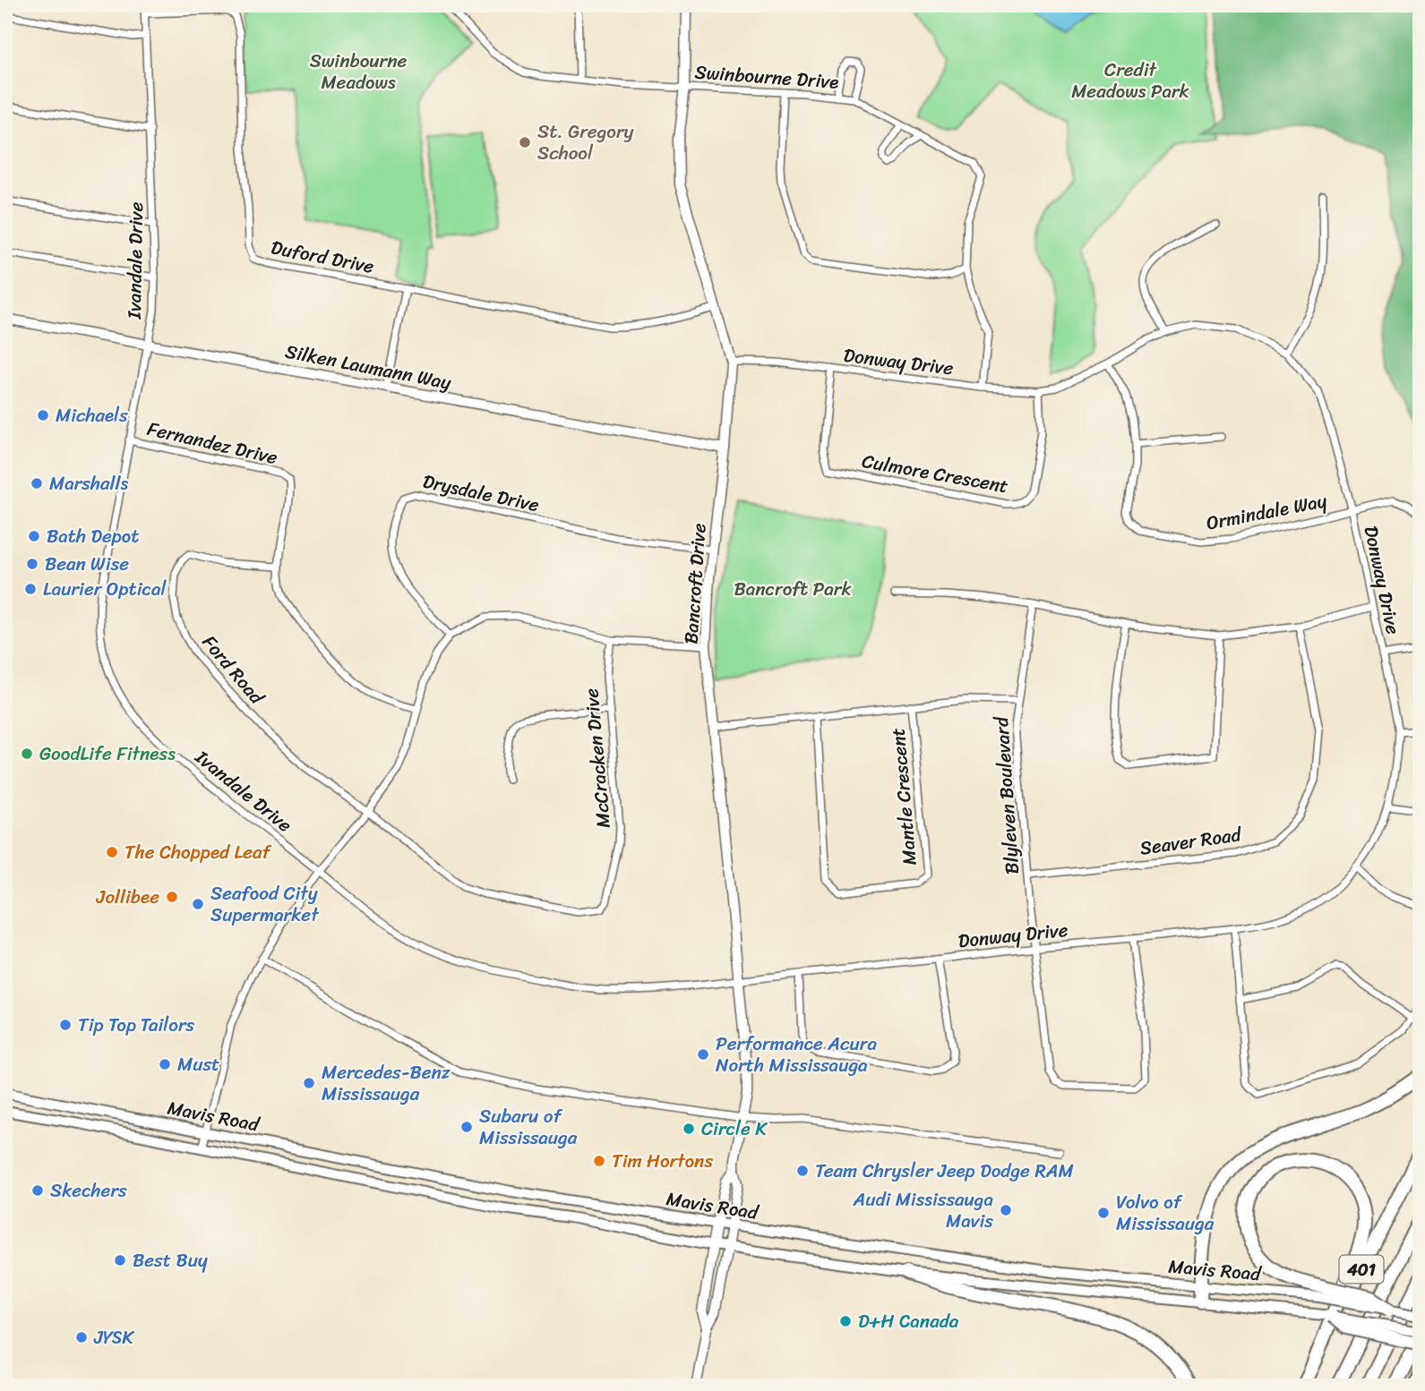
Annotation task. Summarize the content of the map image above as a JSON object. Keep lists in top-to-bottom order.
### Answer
{
  "streets": {
    "highway": ["401"],
    "main road": ["Mavis Road"],
    "street": [
      "Swinbourne Drive",
      "Duford Drive",
      "Ivandale Drive",
      "Donway Drive",
      "Silken Laumann Way",
      "Fernandez Drive",
      "Culmore Crescent",
      "Drysdale Drive",
      "Ormindale Way",
      "Bancroft Drive",
      "Ford Road",
      "McCracken Drive",
      "Blyleven Boulevard",
      "Mantle Crescent",
      "Seaver Road"
    ]
  },
  "crossings": [
    ["Swinbourne Drive", "Donway Drive"],
    ["Swinbourne Drive", "Bancroft Drive"],
    ["Duford Drive", "Ivandale Drive"],
    ["Duford Drive", "Bancroft Drive"],
    ["Ivandale Drive", "Donway Drive"],
    ["Ivandale Drive", "Silken Laumann Way"],
    ["Ivandale Drive", "Fernandez Drive"],
    ["Ivandale Drive", "Bancroft Drive"],
    ["Donway Drive", "Culmore Crescent"],
    ["Donway Drive", "Ormindale Way"],
    ["Donway Drive", "Bancroft Drive"],
    ["Donway Drive", "Blyleven Boulevard"],
    ["Silken Laumann Way", "Bancroft Drive"],
    ["Fernandez Drive", "Ford Road"],
    ["Drysdale Drive", "Bancroft Drive"],
    ["Bancroft Drive", "Mavis Road"],
    ["Ford Road", "McCracken Drive"],
    ["Blyleven Boulevard", "Seaver Road"]
  ],
  "parks": ["Swinbourne Meadows", "Credit Meadows Park", "Bancroft Park"],
  "places": [
    "St. Gregory School",
    "Michaels",
    "Marshalls",
    "Bath Depot",
    "Bean Wise",
    "Laurier Optical",
    "GoodLife Fitness",
    "The Chopped Leaf",
    "Jollibee",
    "Seafood City Supermarket",
    "Tip Top Tailors",
    "Performance Acura North Mississauga",
    "Must",
    "Mercedes-Benz Mississauga",
    "Subaru of Mississauga",
    "Circle K",
    "Tim Hortons",
    "Team Chrysler Jeep Dodge RAM",
    "Skechers",
    "Audi Mississauga Mavis",
    "Volvo of Mississauga",
    "Best Buy",
    "D+H Canada",
    "JYSK"
  ]
}
